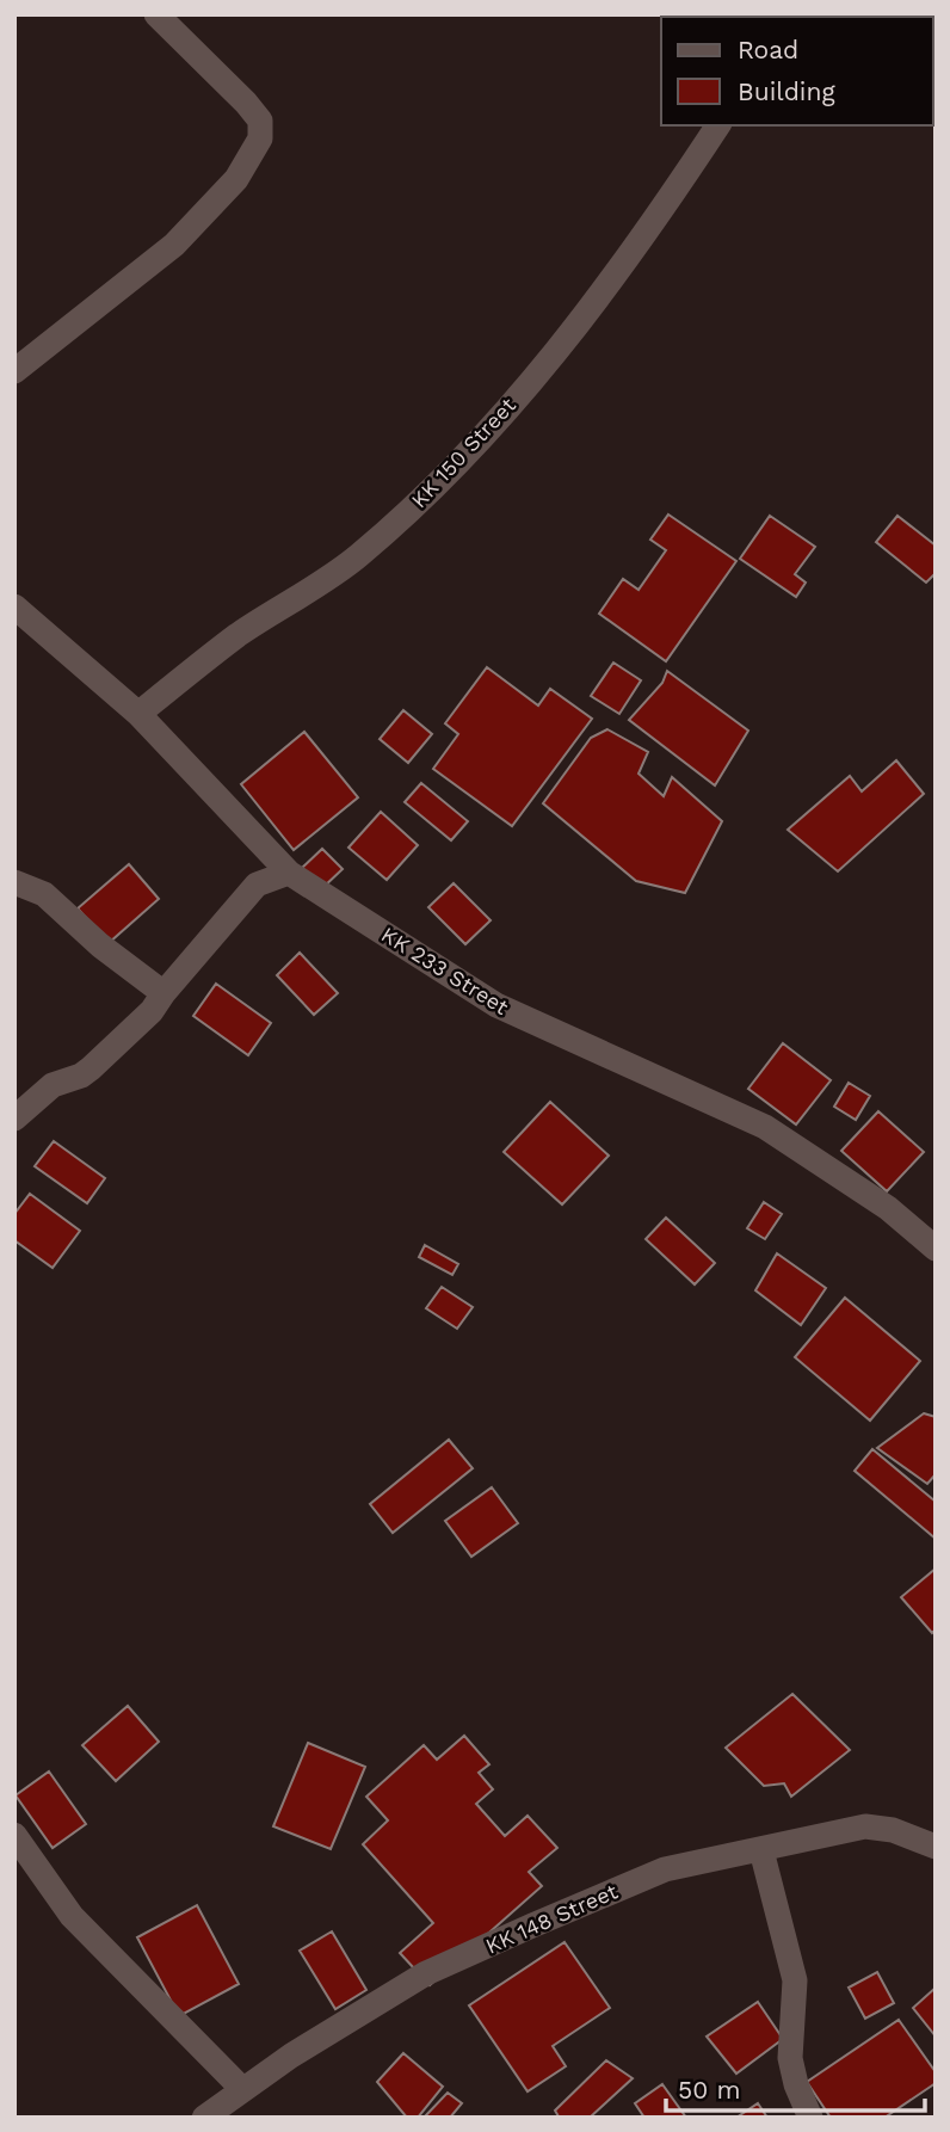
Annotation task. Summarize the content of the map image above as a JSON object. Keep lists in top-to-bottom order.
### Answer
{
  "streets": {
    "street": ["KK 150 Street", "KK 233 Street", "KK 148 Street"]
  },
  "crossings": [
    ["KK 150 Street", "KK 233 Street"]
  ],
  "legend": ["Road", "Building"],
  "scale_bar": "50 m"
}
